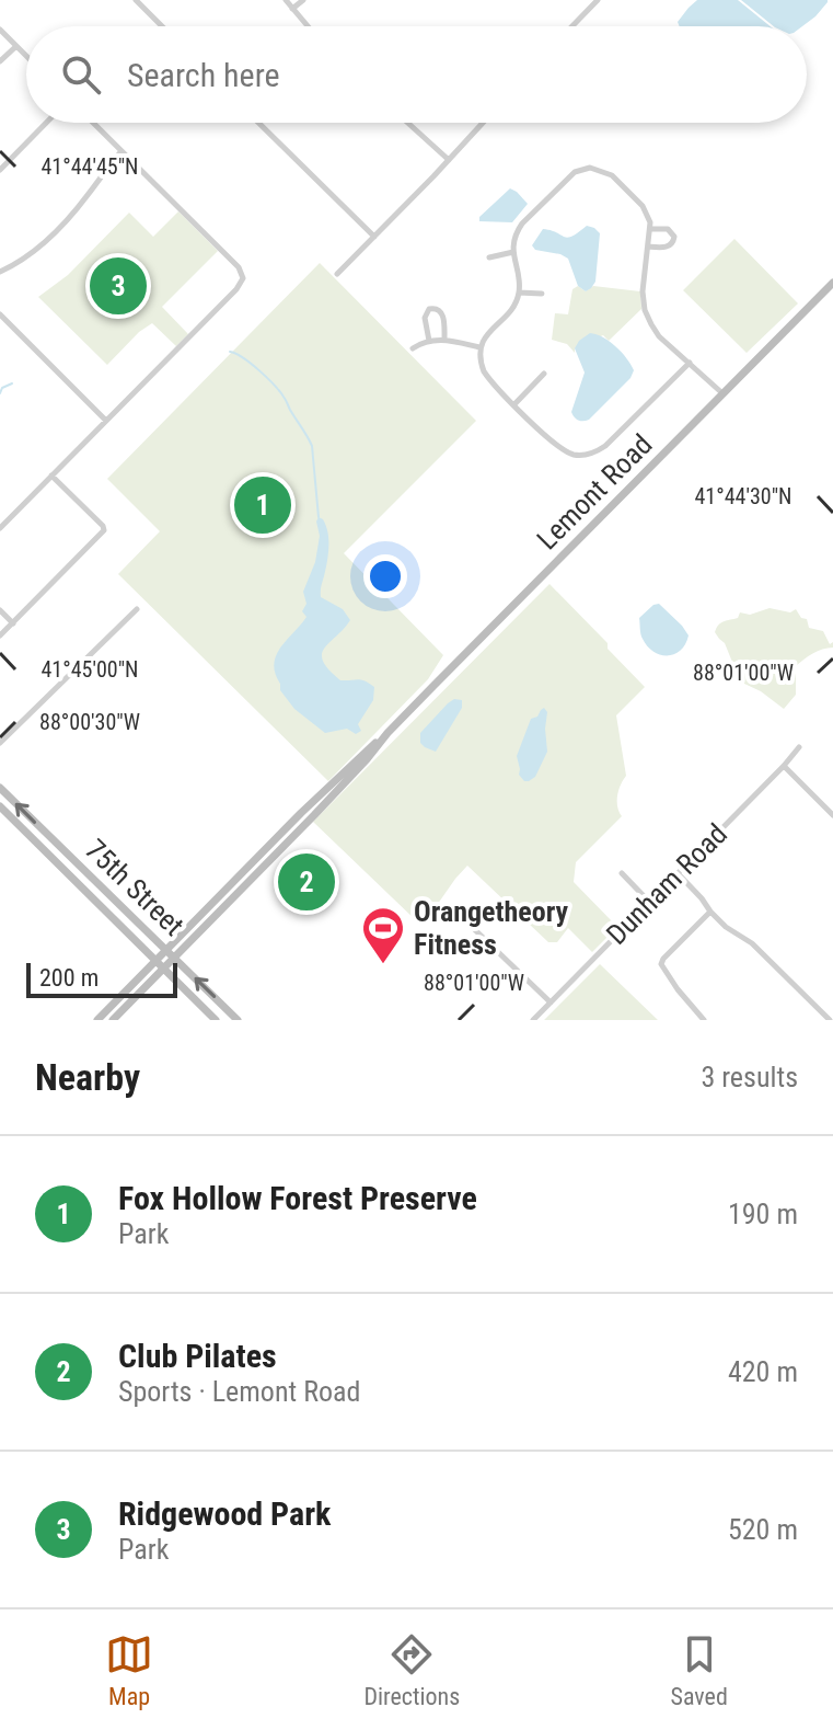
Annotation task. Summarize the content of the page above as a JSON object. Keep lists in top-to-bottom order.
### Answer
{
  "streets": {
    "main road": ["Lemont Road", "75th Street"],
    "street": ["Dunham Road"]
  },
  "crossings": [
    ["Lemont Road", "75th Street"]
  ],
  "places": {
    "sports": ["Orangetheory Fitness"]
  },
  "scale_bar": "200 m",
  "page": {
    "search": "Search here",
    "pins": ["3", "1", "2"],
    "scale": "200 m",
    "heading": ["Nearby", "3 results"],
    "list": [
      {
        "mark": "1",
        "name": "Fox Hollow Forest Preserve",
        "note": "Park",
        "value": "190 m"
      },
      {
        "mark": "2",
        "name": "Club Pilates",
        "note": "Sports · Lemont Road",
        "value": "420 m"
      },
      {
        "mark": "3",
        "name": "Ridgewood Park",
        "note": "Park",
        "value": "520 m"
      }
    ],
    "nav": ["Map", "Directions", "Saved"]
  },
  "coordinates": [
    "41°44'45\"N",
    "41°44'30\"N",
    "41°45'00\"N",
    "88°01'00\"W",
    "88°00'30\"W"
  ]
}
